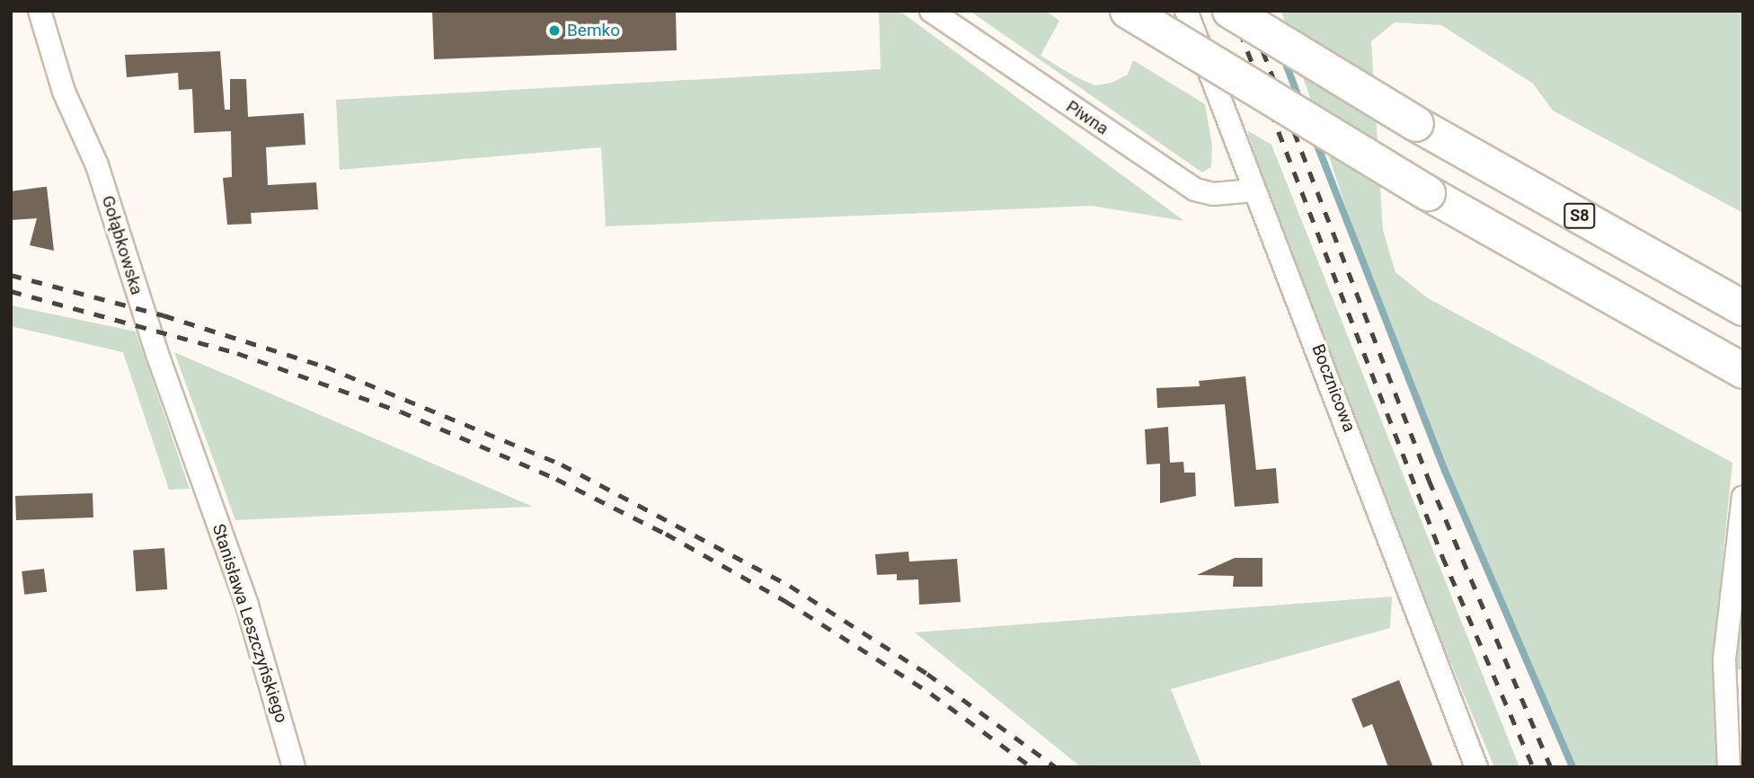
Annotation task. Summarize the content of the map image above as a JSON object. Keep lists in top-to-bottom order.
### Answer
{
  "streets": {
    "highway": ["S8"],
    "street": [
      "Piwna",
      "Gołąbkowska",
      "Bocznicowa",
      "Stanisława Leszczyńskiego"
    ]
  },
  "crossings": [
    ["Piwna", "Bocznicowa"],
    ["Gołąbkowska", "Stanisława Leszczyńskiego"]
  ],
  "places": ["Bemko"]
}
